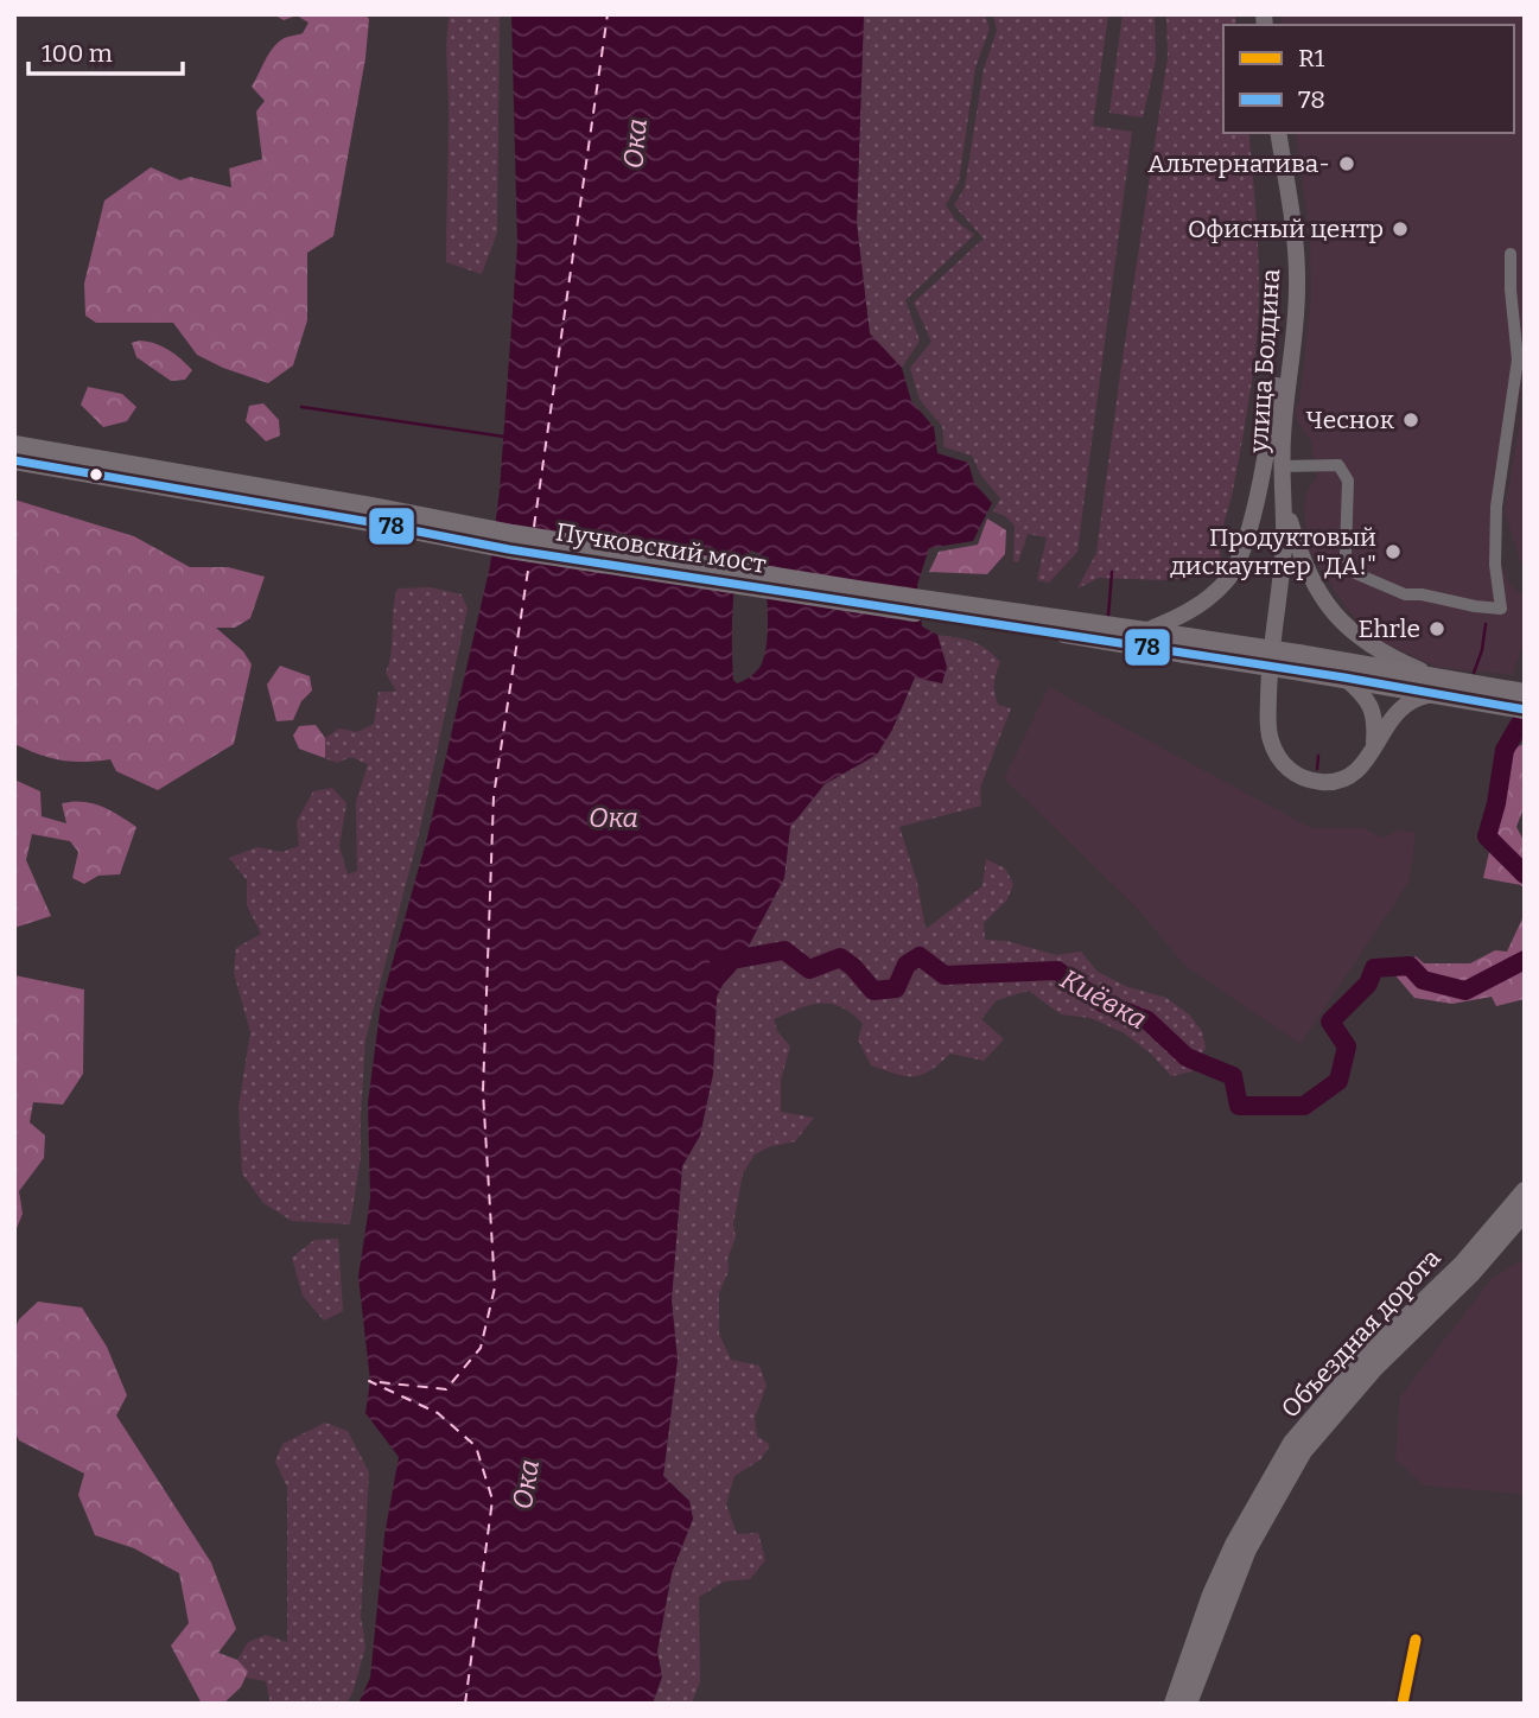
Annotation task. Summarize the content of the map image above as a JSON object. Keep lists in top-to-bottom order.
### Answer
{
  "streets": {
    "highway": ["Пучковский мост", "Объездная дорога"],
    "main road": ["улица Болдина"]
  },
  "water": ["Ока", "Киёвка"],
  "places": [
    "Альтернатива-",
    "Офисный центр",
    "Чеснок",
    "Продуктовый дискаунтер \"ДА!\"",
    "Ehrle"
  ],
  "lines": ["transit line 78", "transit line R1"],
  "legend": ["R1", "78"],
  "scale_bar": "100 m"
}
